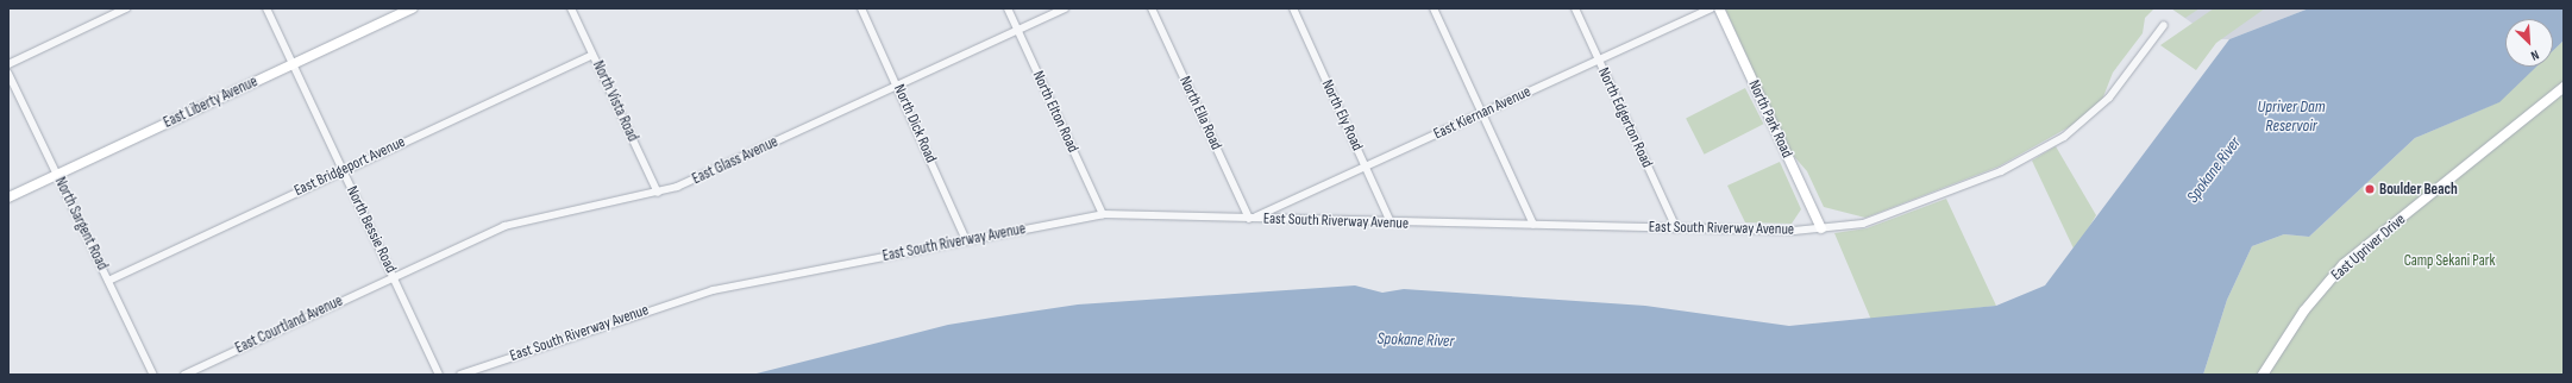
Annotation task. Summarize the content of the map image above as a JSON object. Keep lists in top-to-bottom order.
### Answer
{
  "streets": {
    "street": [
      "North Vista Road",
      "East Liberty Avenue",
      "North Elton Road",
      "North Ella Road",
      "East Kiernan Avenue",
      "North Ely Road",
      "North Edgerton Road",
      "North Park Road",
      "North Dick Road",
      "East Glass Avenue",
      "East Bridgeport Avenue",
      "East South Riverway Avenue",
      "North Sargent Road",
      "North Bessie Road",
      "East Upriver Drive",
      "East Courtland Avenue"
    ]
  },
  "crossings": [
    ["North Vista Road", "East Glass Avenue"],
    ["North Vista Road", "East Bridgeport Avenue"],
    ["East Liberty Avenue", "North Sargent Road"],
    ["East Liberty Avenue", "North Bessie Road"],
    ["North Elton Road", "East Glass Avenue"],
    ["North Elton Road", "East South Riverway Avenue"],
    ["North Ella Road", "East Kiernan Avenue"],
    ["North Ella Road", "East South Riverway Avenue"],
    ["East Kiernan Avenue", "North Ely Road"],
    ["East Kiernan Avenue", "North Edgerton Road"],
    ["East Kiernan Avenue", "East South Riverway Avenue"],
    ["North Ely Road", "East South Riverway Avenue"],
    ["North Edgerton Road", "East South Riverway Avenue"],
    ["North Park Road", "East South Riverway Avenue"],
    ["North Dick Road", "East Glass Avenue"],
    ["North Dick Road", "East South Riverway Avenue"],
    ["East Glass Avenue", "North Bessie Road"],
    ["East Glass Avenue", "East Courtland Avenue"],
    ["East Bridgeport Avenue", "North Sargent Road"],
    ["East Bridgeport Avenue", "North Bessie Road"],
    ["North Bessie Road", "East Courtland Avenue"]
  ],
  "water": ["Upriver Dam Reservoir", "Spokane River"],
  "parks": ["Camp Sekani Park"],
  "places": ["Boulder Beach"],
  "north": "bottom right"
}
